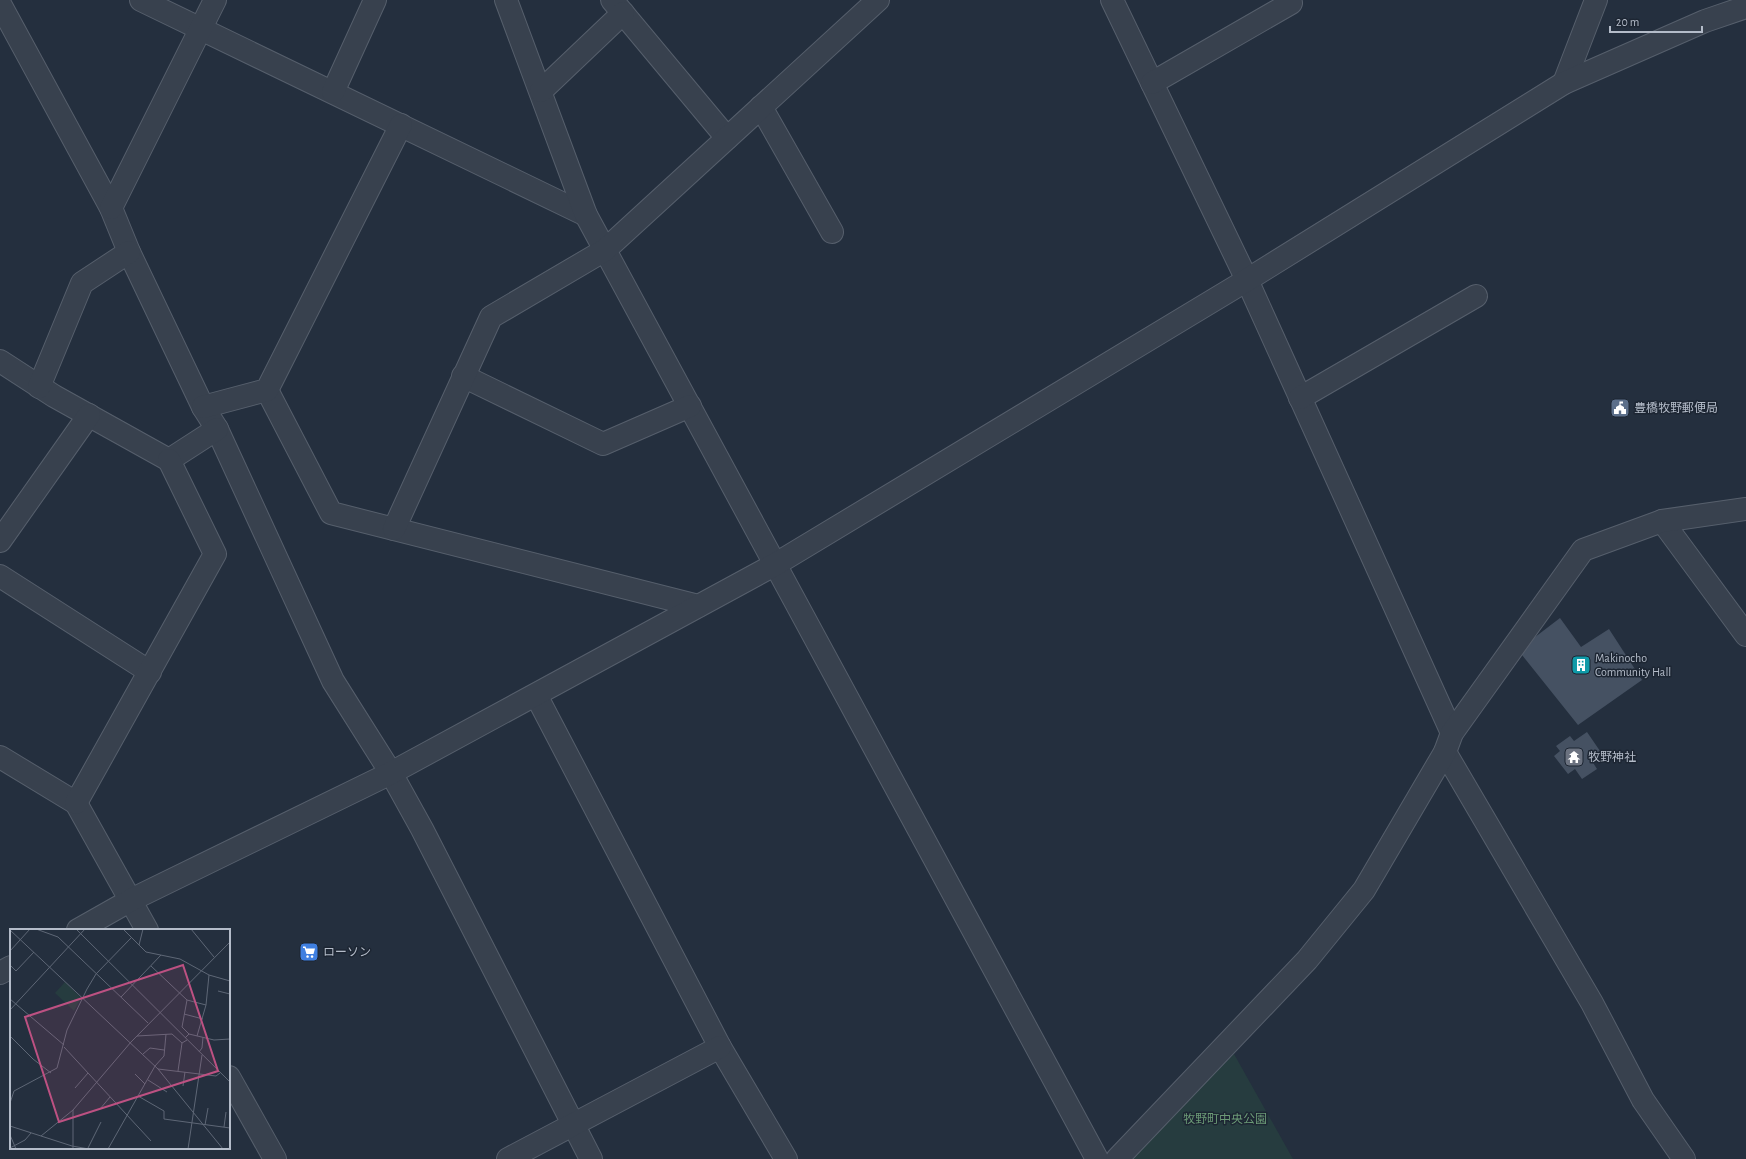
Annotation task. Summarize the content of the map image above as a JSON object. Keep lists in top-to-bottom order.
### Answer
{
  "parks": ["牧野町中央公園"],
  "places": {
    "public building": ["豊橋牧野郵便局"],
    "building": ["Makinocho Community Hall"],
    "temple": ["牧野神社"],
    "supermarket": ["ローソン"]
  },
  "scale_bar": "20 m"
}
